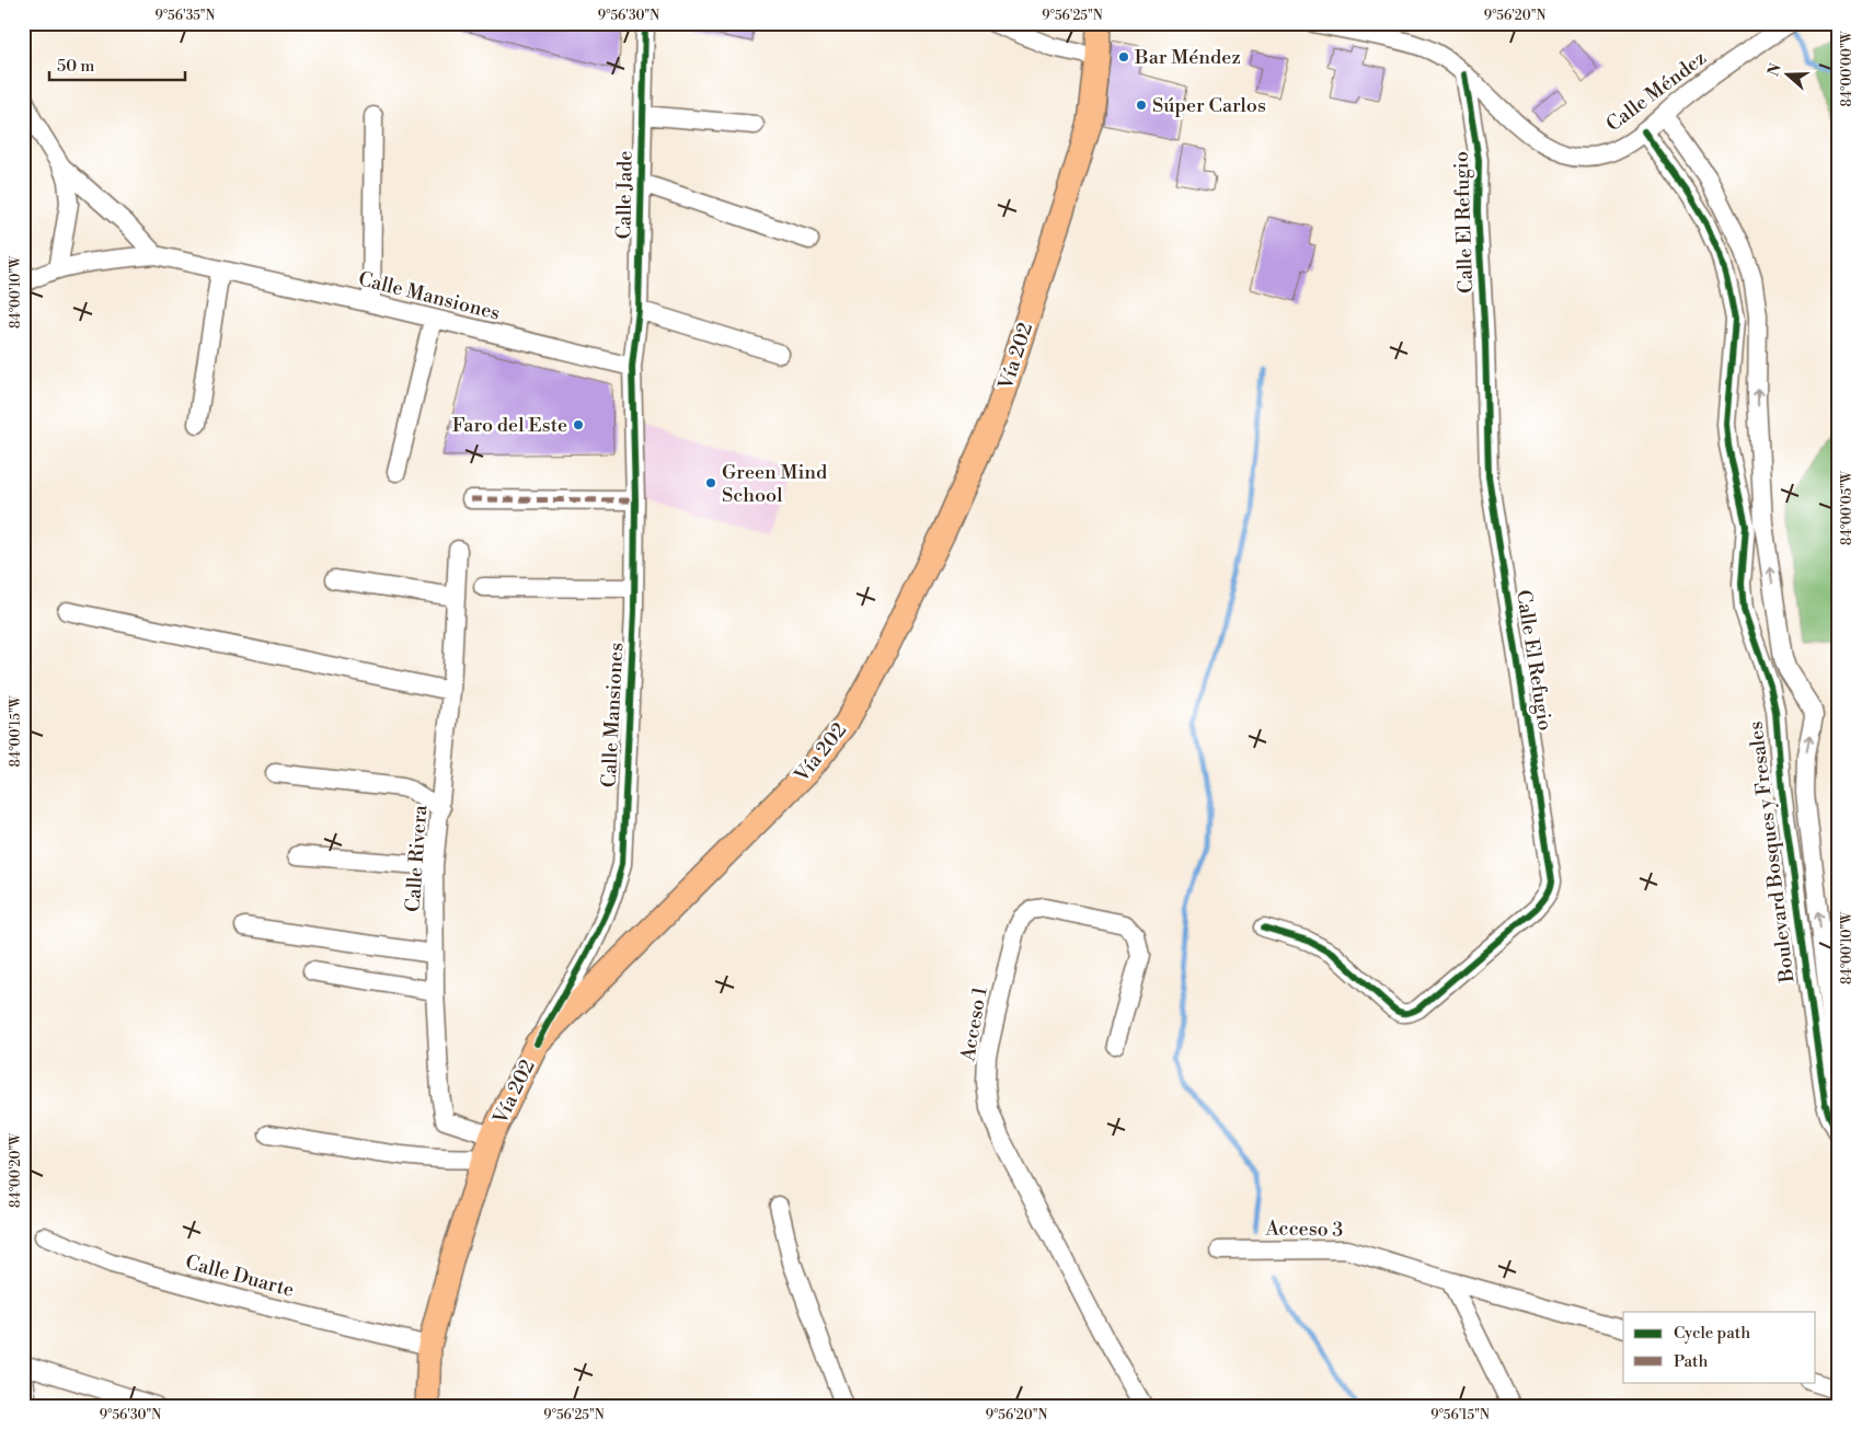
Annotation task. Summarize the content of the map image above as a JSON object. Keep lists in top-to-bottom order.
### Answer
{
  "streets": {
    "main road": ["Vía 202"],
    "street": [
      "Calle Méndez",
      "Calle Jade",
      "Calle El Refugio",
      "Calle Mansiones",
      "Boulevard Bosques y Fresales",
      "Calle Rivera",
      "Acceso 1",
      "Acceso 3",
      "Calle Duarte"
    ]
  },
  "crossings": [
    ["Calle Méndez", "Calle El Refugio"],
    ["Calle Méndez", "Boulevard Bosques y Fresales"],
    ["Calle Jade", "Calle Mansiones"],
    ["Calle Mansiones", "Vía 202"],
    ["Vía 202", "Calle Rivera"],
    ["Vía 202", "Calle Duarte"]
  ],
  "places": [
    "Bar Méndez",
    "Súper Carlos",
    "Faro del Este",
    "Green Mind School"
  ],
  "legend": ["Cycle path", "Path"],
  "scale_bar": "50 m",
  "north": "left",
  "coordinates": [
    "9°56'35\"N",
    "9°56'30\"N",
    "9°56'25\"N",
    "9°56'20\"N",
    "84°00'00\"W",
    "84°00'10\"W",
    "84°00'05\"W",
    "84°00'15\"W",
    "84°00'20\"W",
    "9°56'15\"N"
  ]
}
